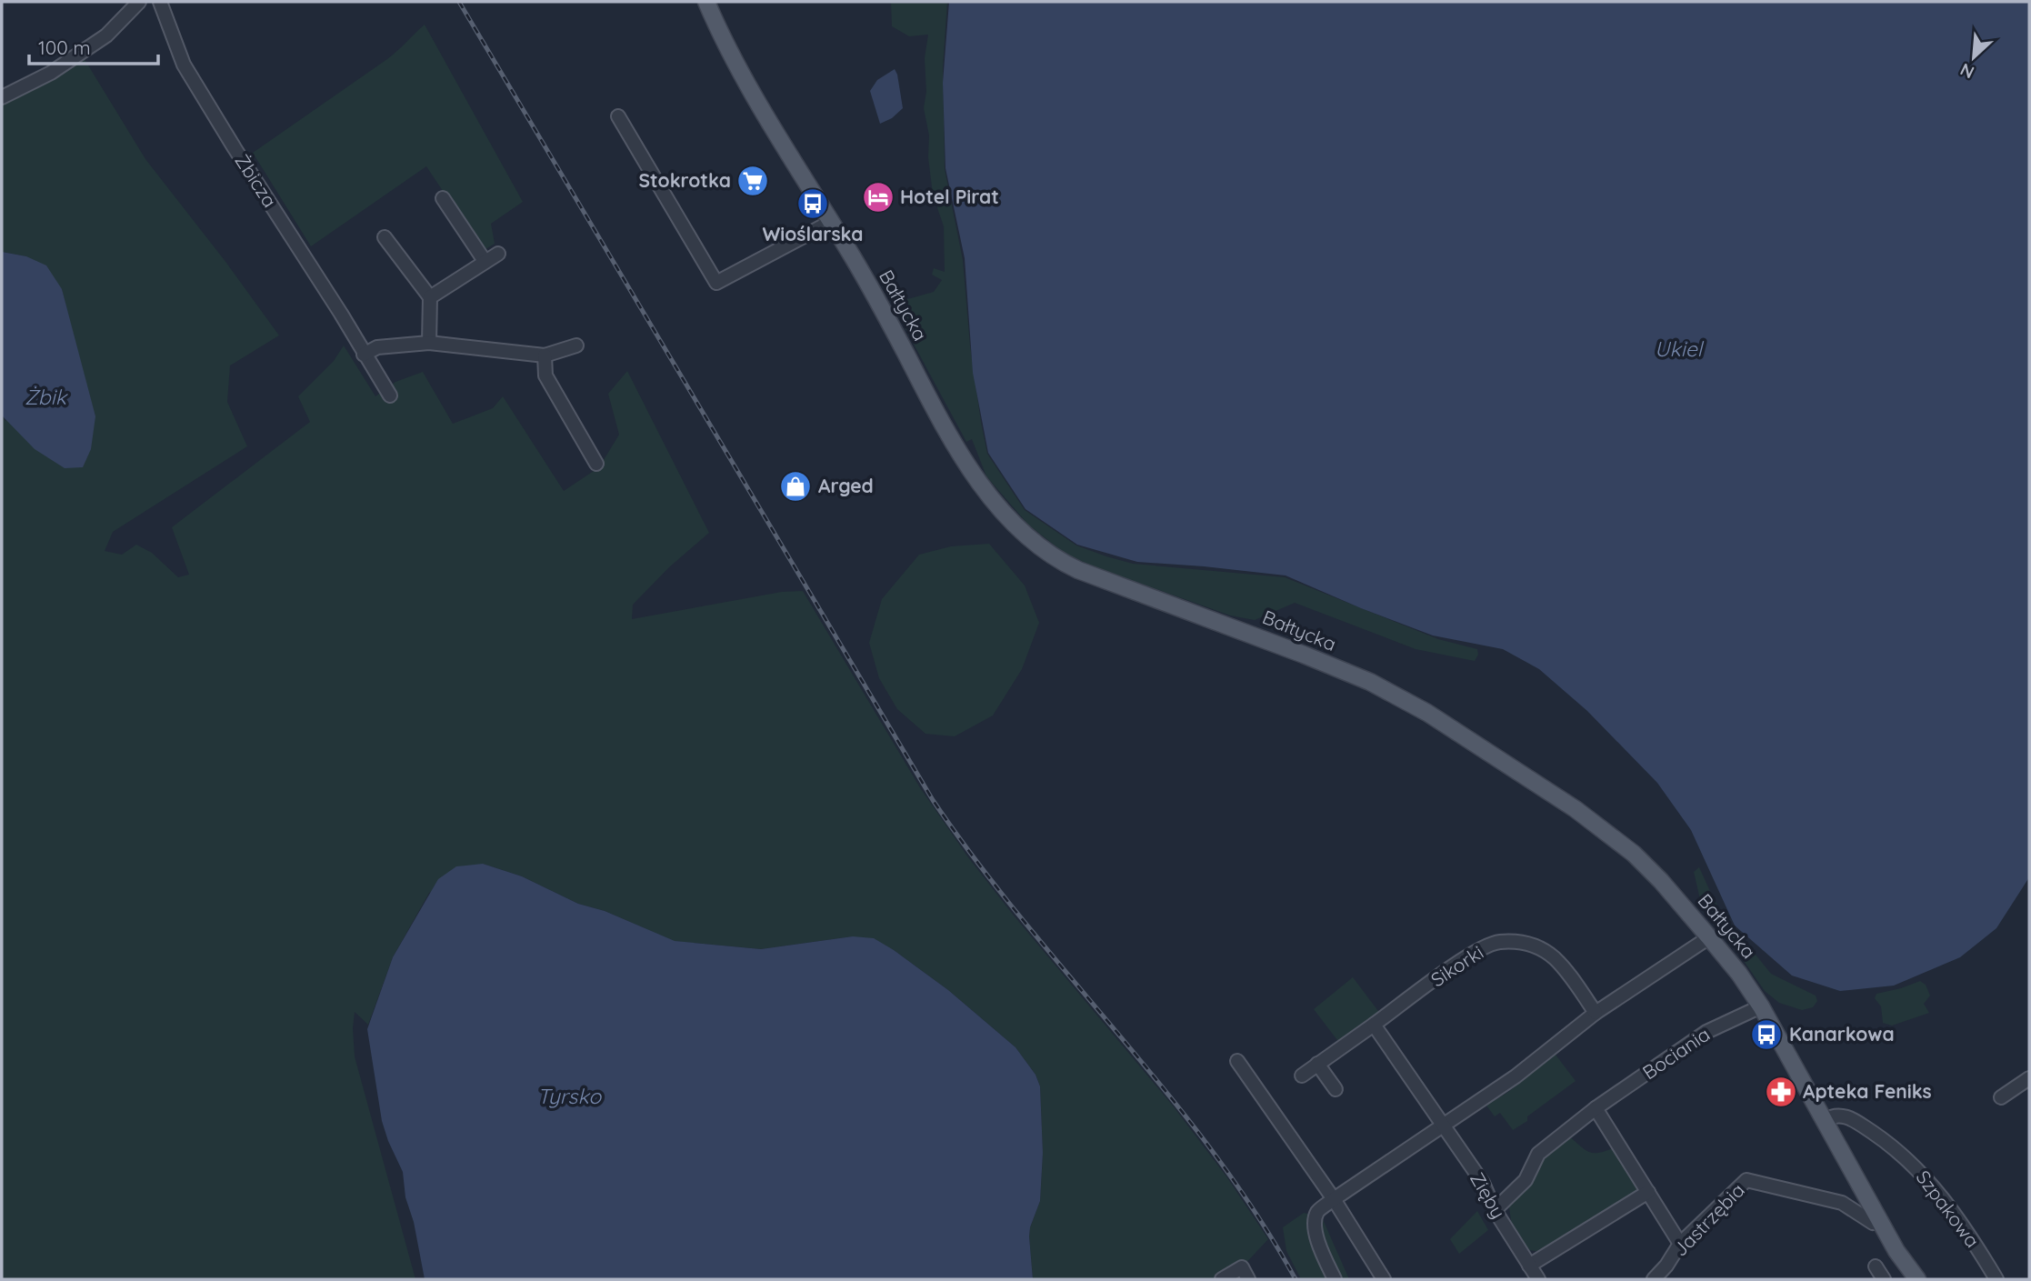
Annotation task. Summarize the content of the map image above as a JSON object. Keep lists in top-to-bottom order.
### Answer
{
  "streets": {
    "main road": ["Bałtycka"],
    "street": [
      "Żbicza",
      "Sikorki",
      "Bociania",
      "Zięby",
      "Szpakowa",
      "Jastrzębia"
    ]
  },
  "crossings": [
    ["Bałtycka", "Bociania"],
    ["Bałtycka", "Szpakowa"],
    ["Bałtycka", "Jastrzębia"],
    ["Bociania", "Zięby"]
  ],
  "water": ["Ukiel", "Żbik", "Tyrsko"],
  "places": {
    "supermarket": ["Stokrotka"],
    "hotel": ["Hotel Pirat"],
    "bus stop": ["Wioślarska", "Kanarkowa"],
    "shop": ["Arged"],
    "pharmacy": ["Apteka Feniks"]
  },
  "scale_bar": "100 m",
  "north": "bottom left"
}
